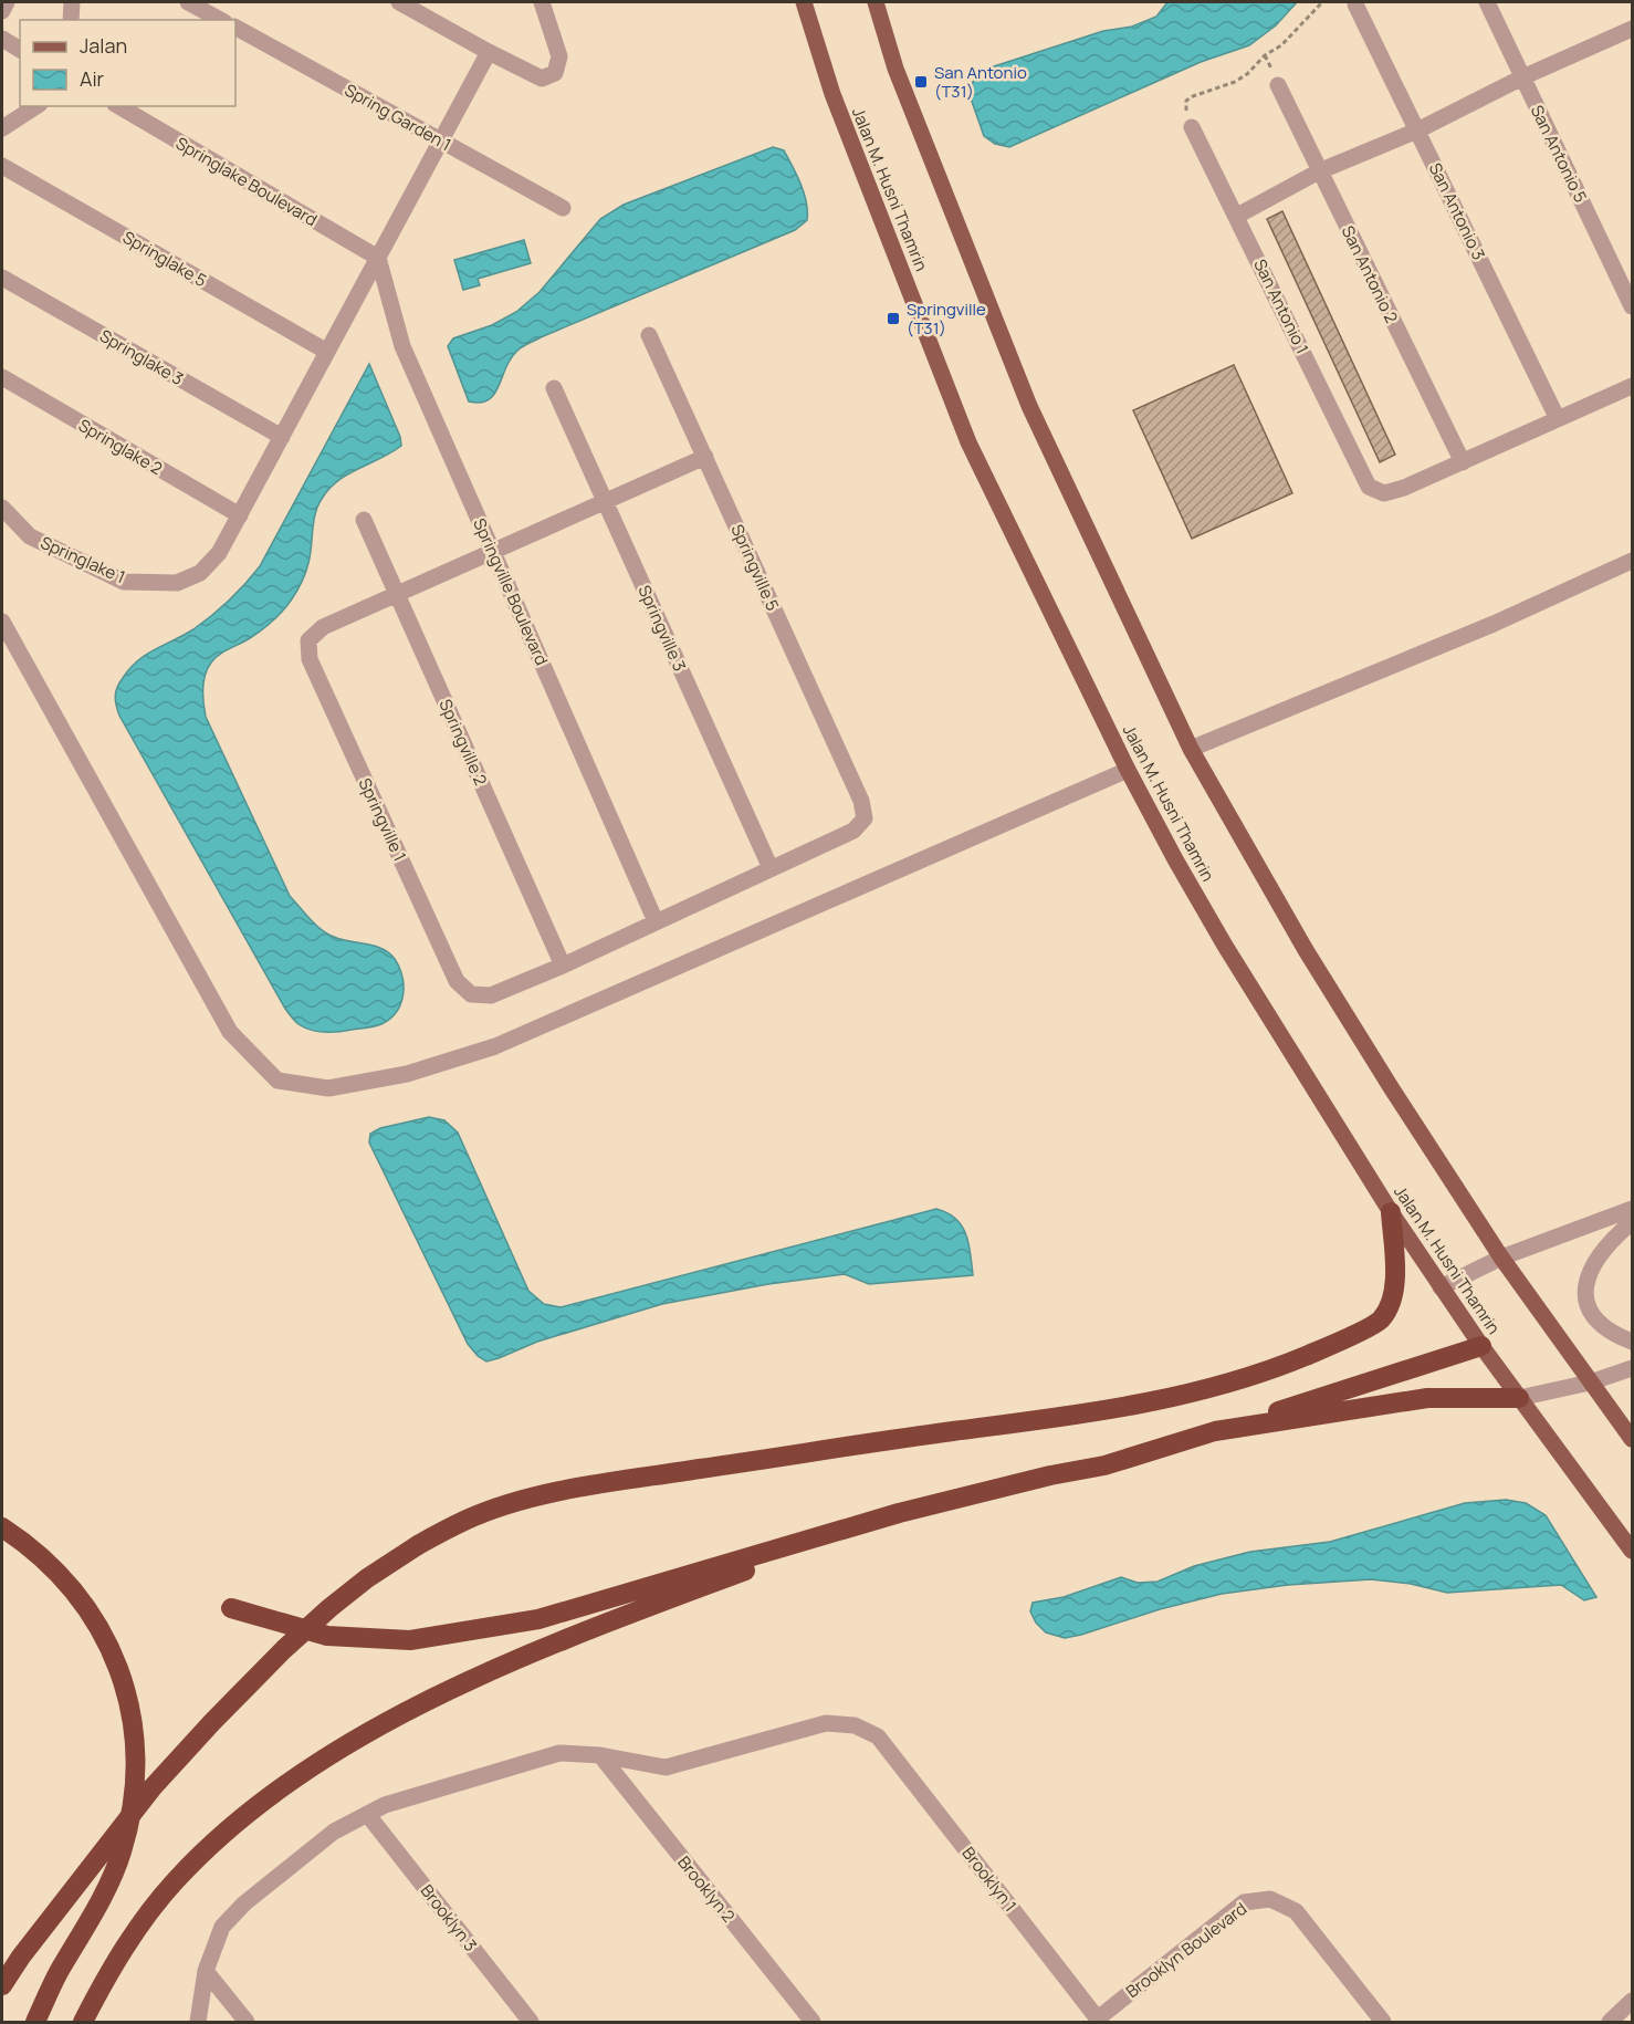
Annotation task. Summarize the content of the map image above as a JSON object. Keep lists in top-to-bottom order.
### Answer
{
  "streets": {
    "main road": ["Jalan M. Husni Thamrin"],
    "street": [
      "Spring Garden 1",
      "San Antonio 5",
      "Springlake Boulevard",
      "San Antonio 3",
      "Springlake 5",
      "San Antonio 2",
      "San Antonio 1",
      "Springlake 3",
      "Springlake 2",
      "Springlake 1",
      "Springville 5",
      "Springville Boulevard",
      "Springville 3",
      "Springville 2",
      "Springville 1",
      "Brooklyn 1",
      "Brooklyn 2",
      "Brooklyn 3",
      "Brooklyn Boulevard"
    ]
  },
  "crossings": [
    ["Springlake Boulevard", "Springville Boulevard"],
    ["San Antonio 2", "San Antonio 1"],
    ["Springlake 2", "Springlake 1"],
    ["Springville 5", "Springville 3"],
    ["Springville 2", "Springville 1"],
    ["Brooklyn 1", "Brooklyn 2"],
    ["Brooklyn 1", "Brooklyn Boulevard"]
  ],
  "places": {
    "transit": ["San Antonio (T31)", "Springville (T31)"]
  },
  "legend": ["Jalan", "Air"]
}
